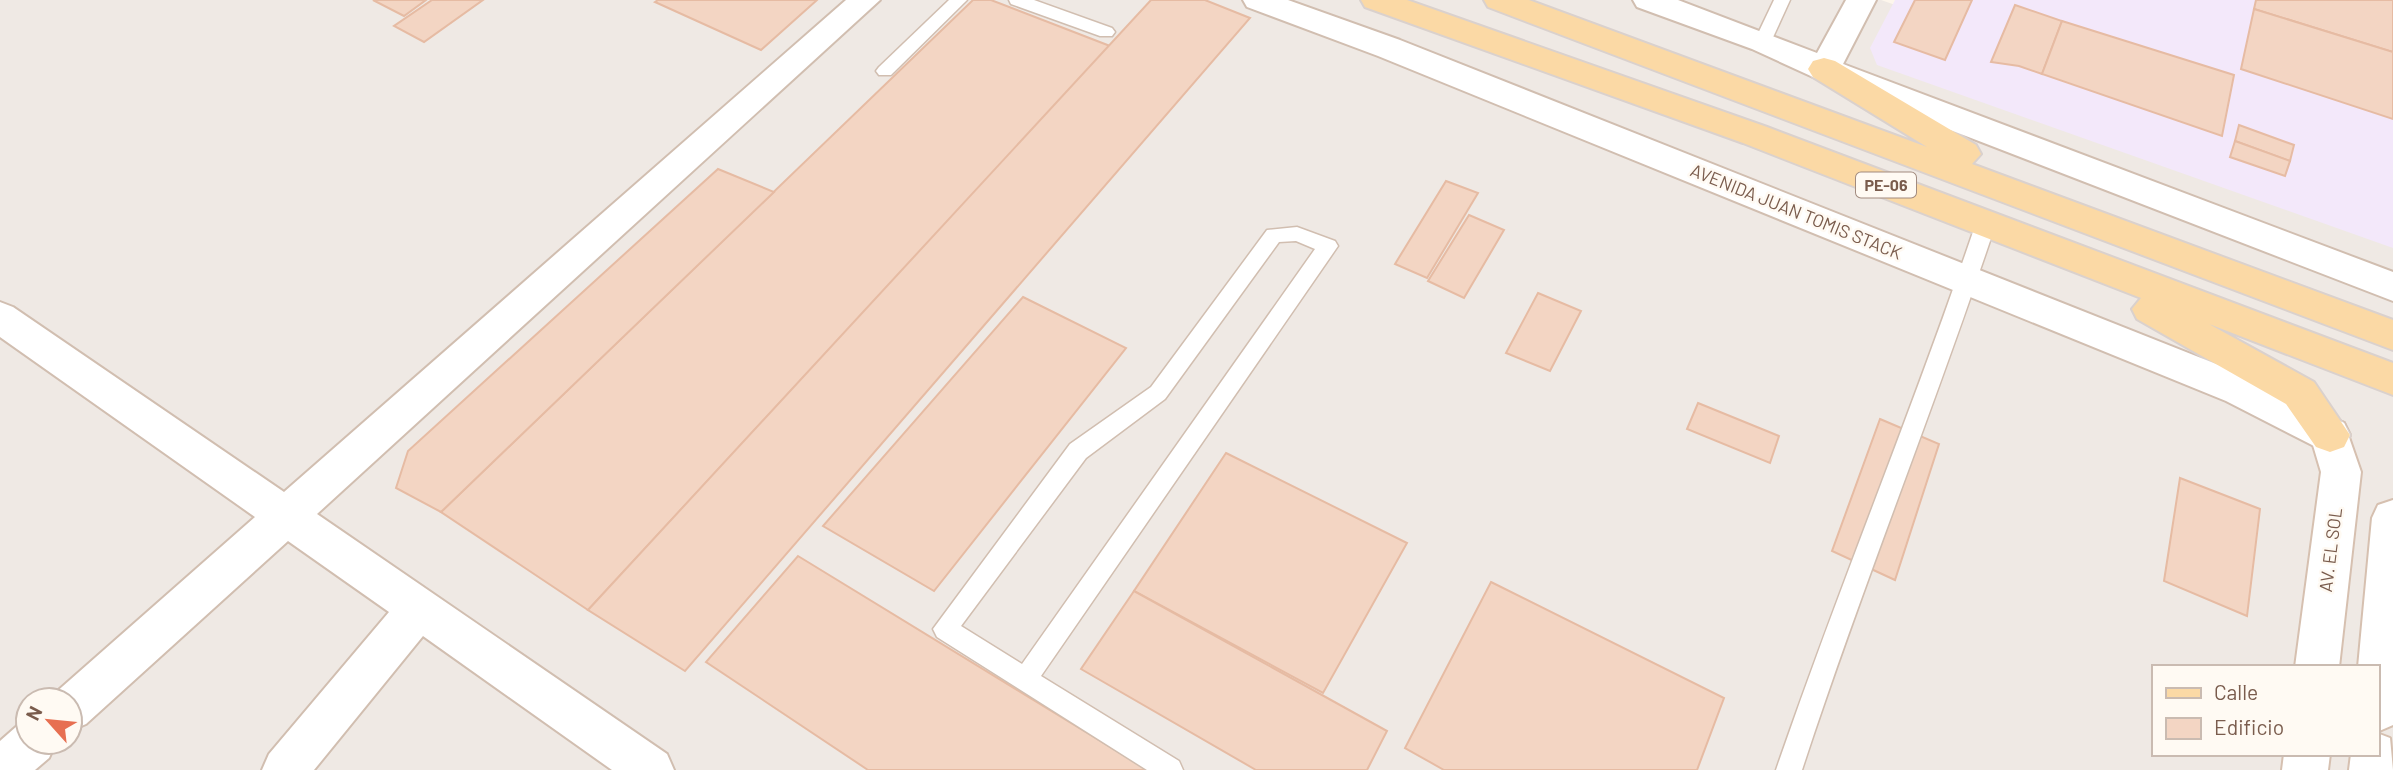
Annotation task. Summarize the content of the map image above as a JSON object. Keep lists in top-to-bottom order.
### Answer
{
  "streets": {
    "main road": ["PE-06"],
    "street": ["AVENIDA JUAN TOMIS STACK", "AV. EL SOL"]
  },
  "crossings": [
    ["AVENIDA JUAN TOMIS STACK", "AV. EL SOL"]
  ],
  "legend": ["Calle", "Edificio"],
  "north": "top left"
}
